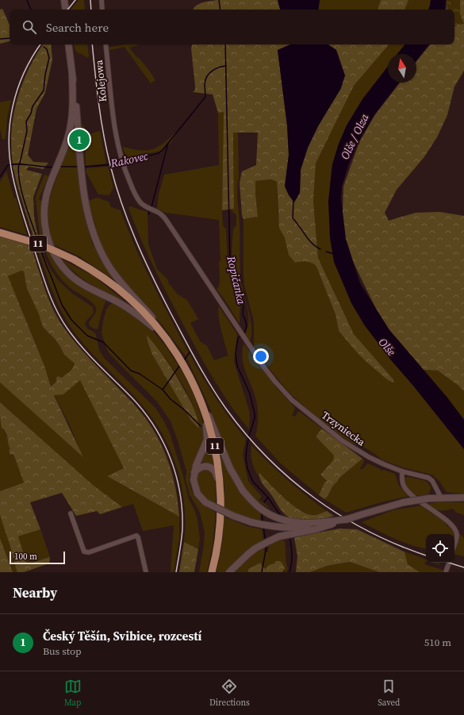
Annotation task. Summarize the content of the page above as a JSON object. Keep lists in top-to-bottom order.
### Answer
{
  "streets": {
    "main road": ["11"],
    "street": ["Kolejowa", "Trzyniecka"]
  },
  "crossings": [
    ["Kolejowa", "Trzyniecka"]
  ],
  "water": [
    "Olše / Olza",
    "Rakovec",
    "Ropičanka",
    "Olše"
  ],
  "scale_bar": "100 m",
  "north": "top",
  "page": {
    "search": "Search here",
    "pins": "1",
    "scale": "100 m",
    "heading": "Nearby",
    "list": [
      {
        "mark": "1",
        "name": "Český Těšín, Svibice, rozcestí",
        "note": "Bus stop",
        "value": "510 m"
      }
    ],
    "nav": ["Map", "Directions", "Saved"]
  }
}
